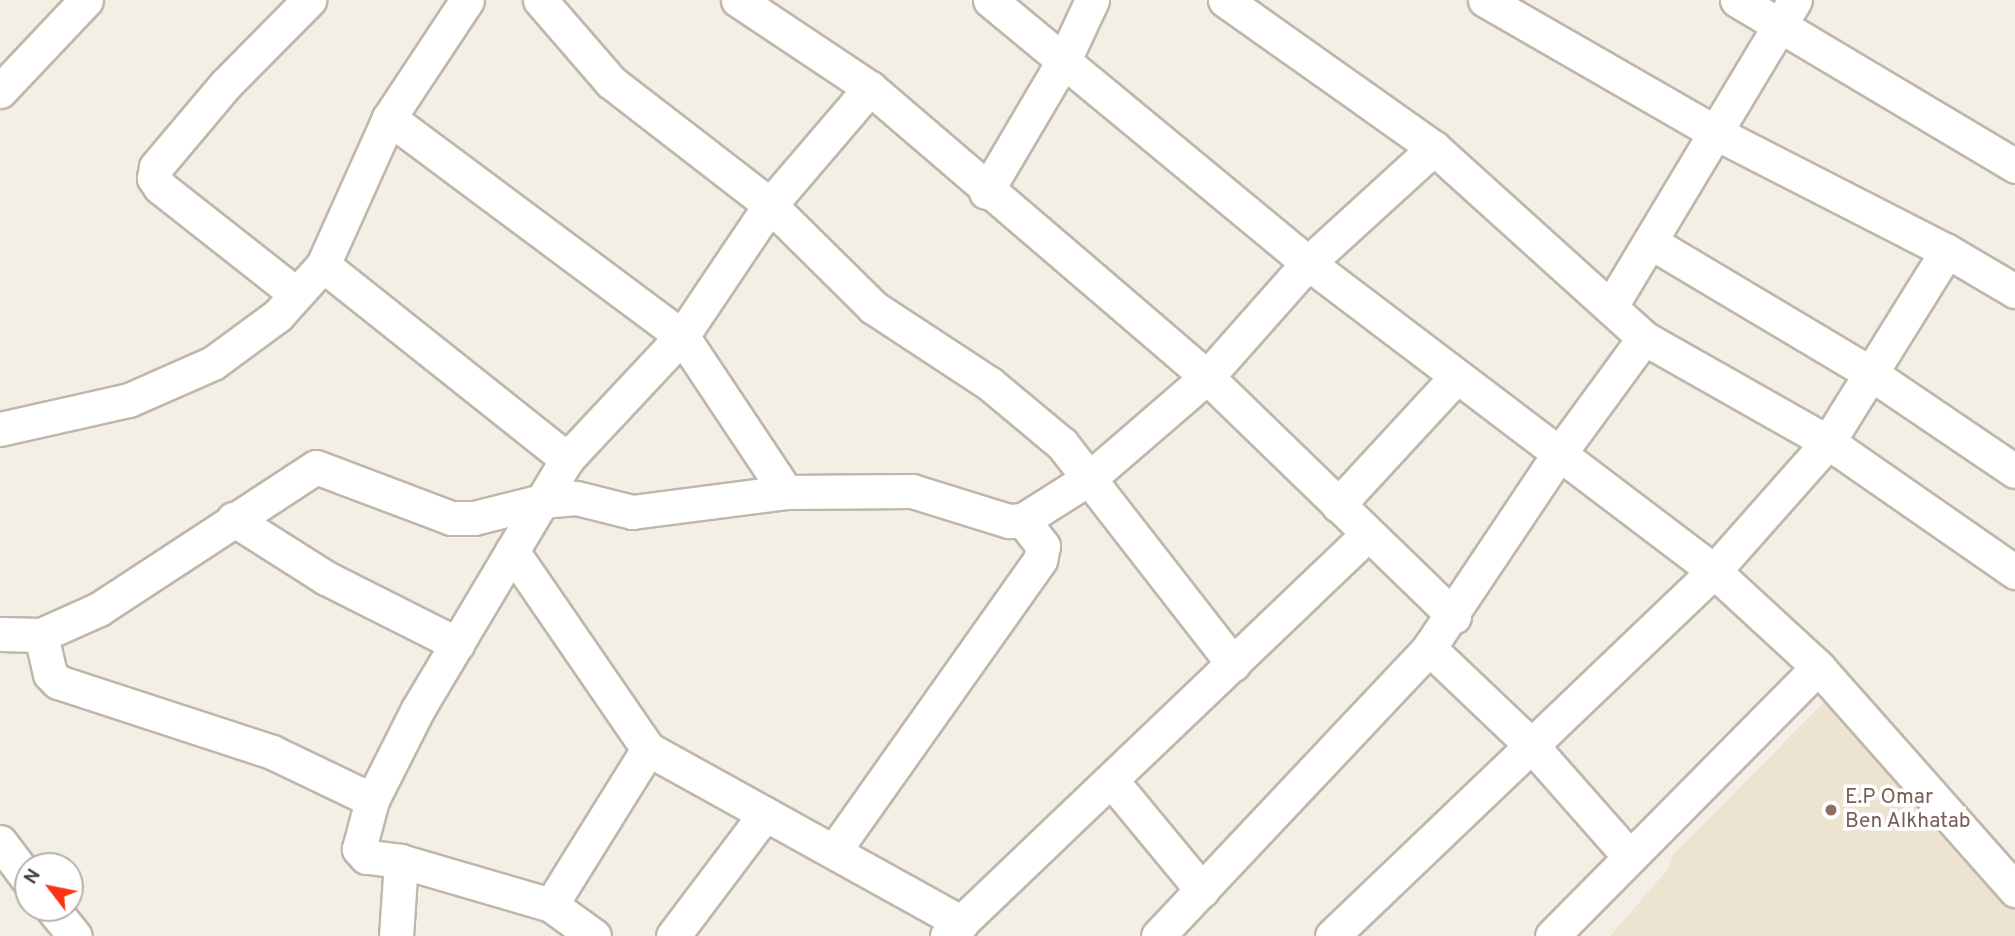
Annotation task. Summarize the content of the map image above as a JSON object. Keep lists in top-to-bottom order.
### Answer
{
  "places": ["E.P Omar Ben Alkhatab"],
  "north": "top left"
}
